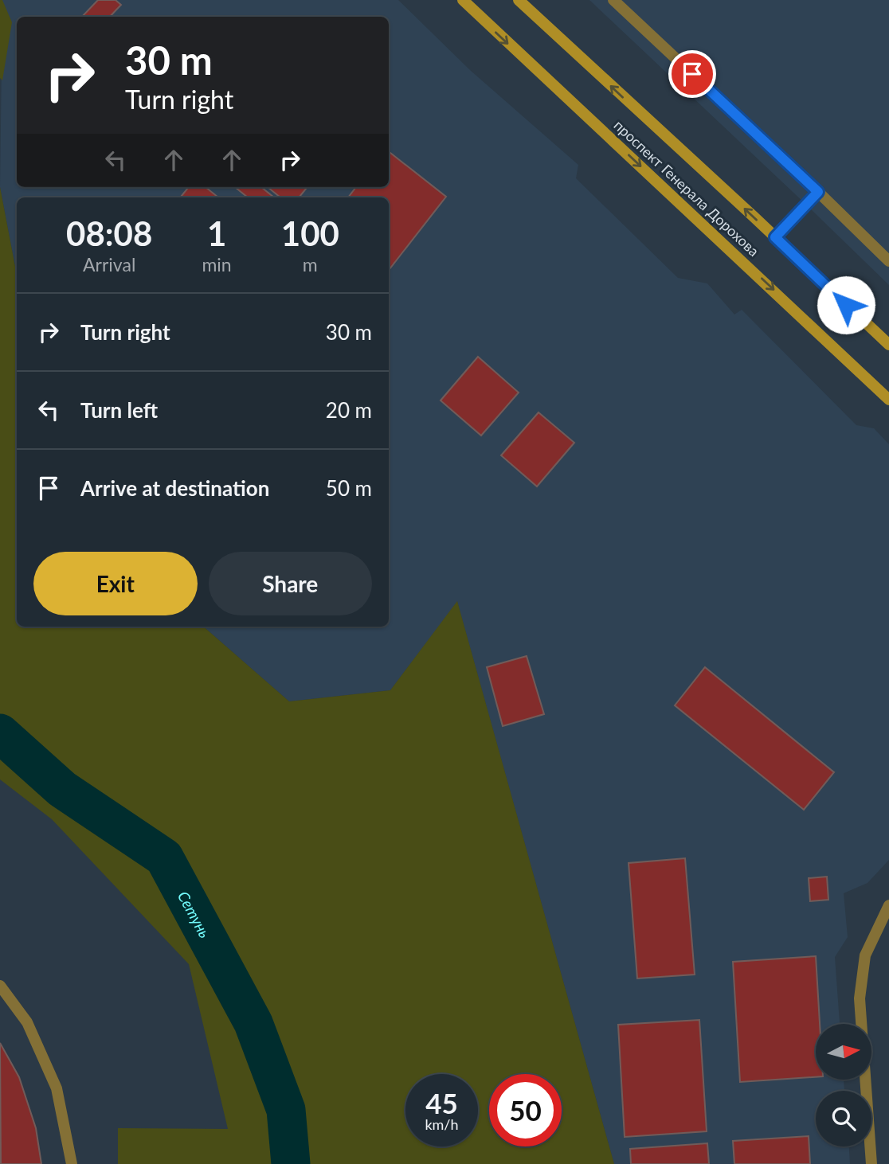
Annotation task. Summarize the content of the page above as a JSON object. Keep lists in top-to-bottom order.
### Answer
{
  "streets": {
    "main road": ["проспект Генерала Дорохова"]
  },
  "water": ["Сетунь"],
  "north": "right",
  "page": {
    "turn": ["30 m", "Turn right"],
    "eta": [
      "08:08",
      "Arrival",
      "1",
      "min",
      "100",
      "m"
    ],
    "list": [
      {
        "name": "Turn right",
        "value": "30 m"
      },
      {
        "name": "Turn left",
        "value": "20 m"
      },
      {
        "name": "Arrive at destination",
        "value": "50 m"
      }
    ],
    "buttons": ["Exit", "Share"],
    "speed": "45 km/h",
    "limit": "50"
  }
}
